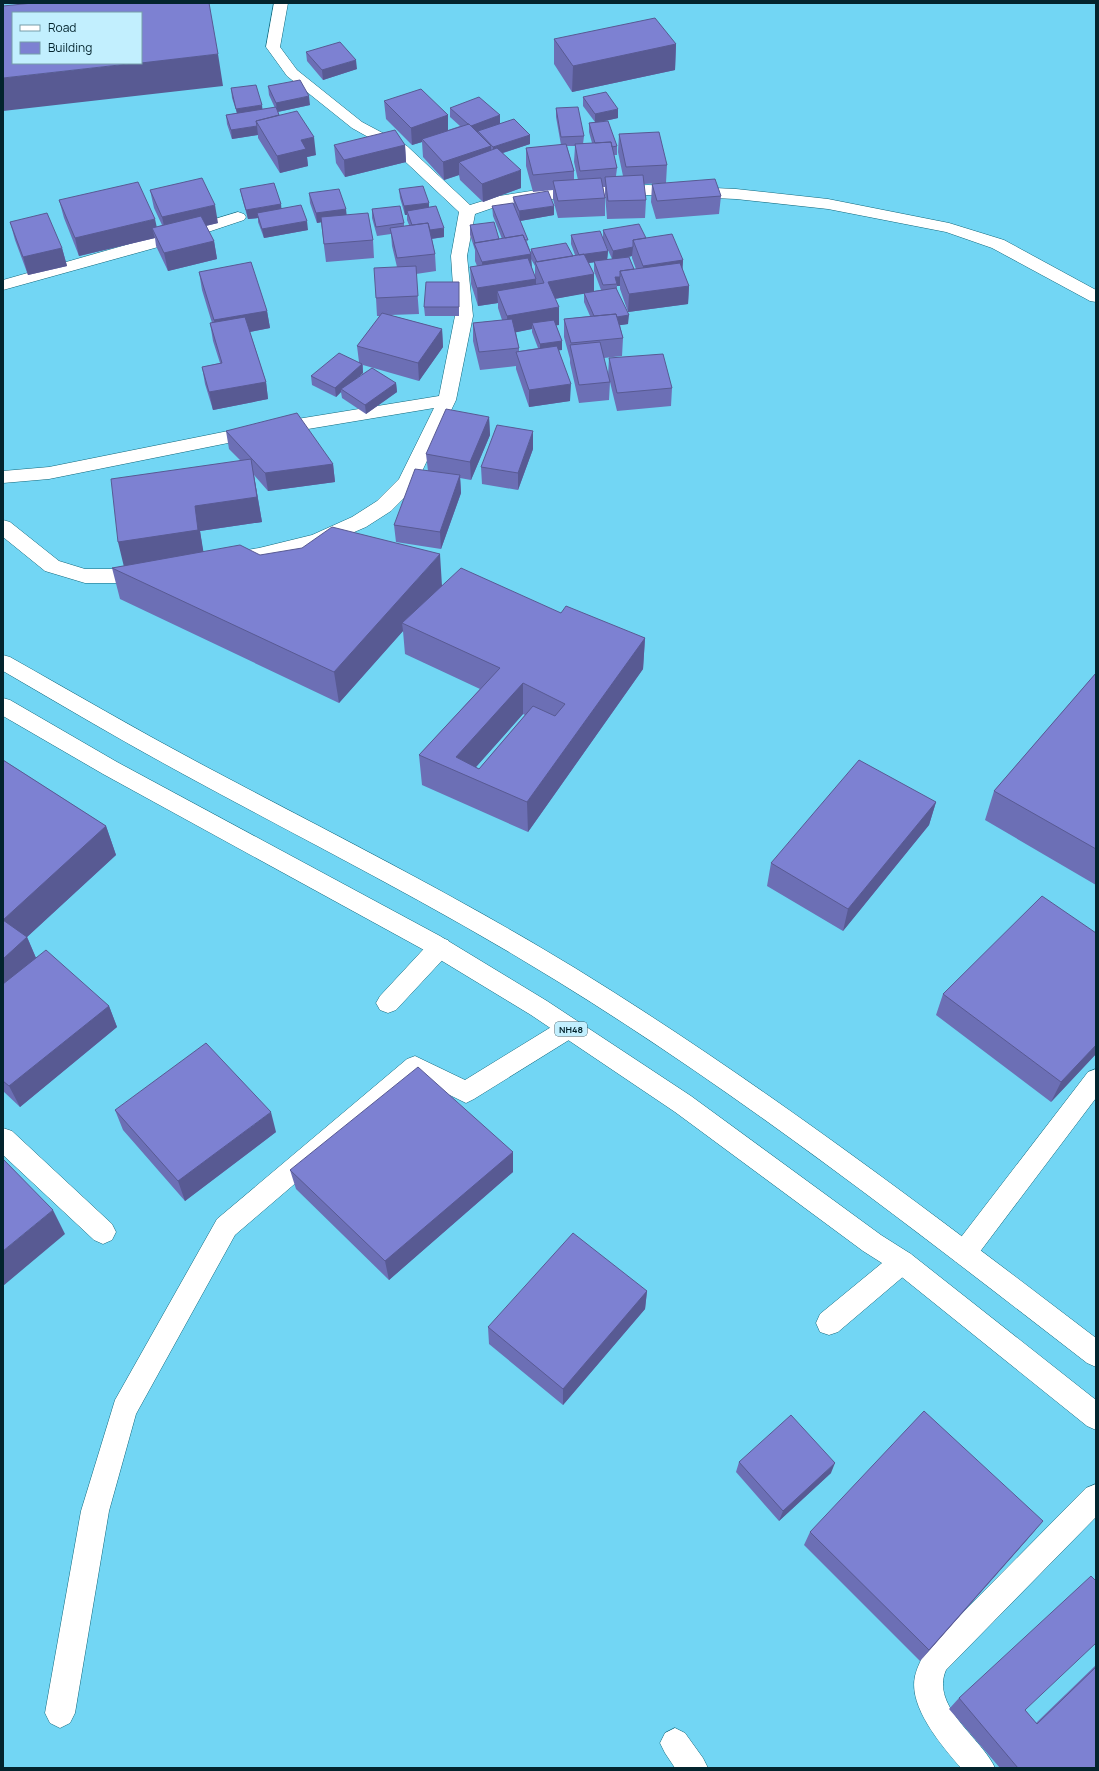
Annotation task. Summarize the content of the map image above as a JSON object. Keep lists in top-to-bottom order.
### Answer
{
  "streets": {
    "main road": ["NH48"]
  },
  "legend": ["Road", "Building"]
}
